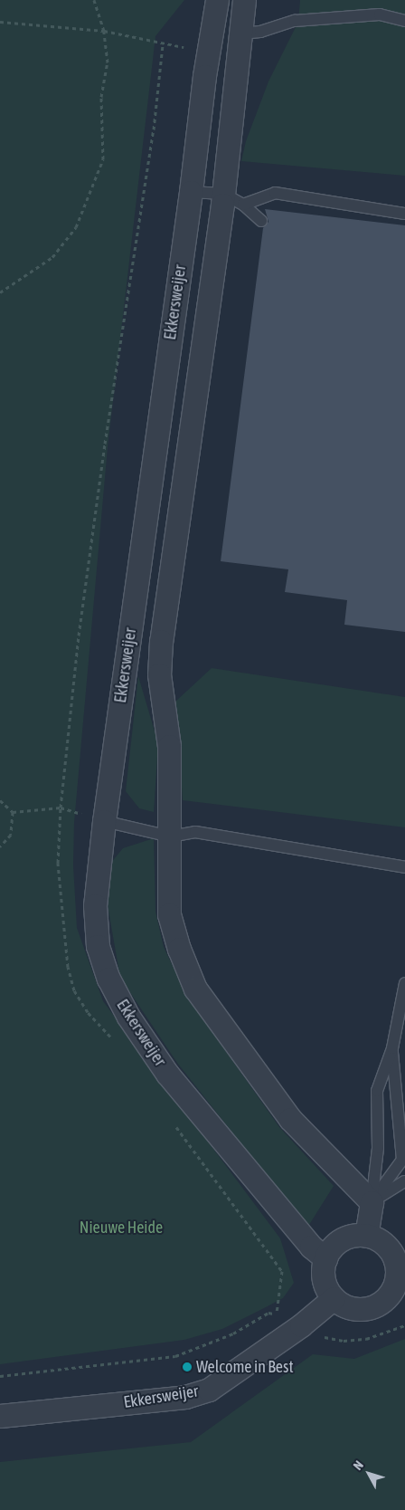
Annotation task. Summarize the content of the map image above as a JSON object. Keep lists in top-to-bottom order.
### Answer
{
  "streets": {
    "street": ["Ekkersweijer"]
  },
  "parks": ["Nieuwe Heide"],
  "places": ["Welcome in Best"],
  "north": "top left"
}
